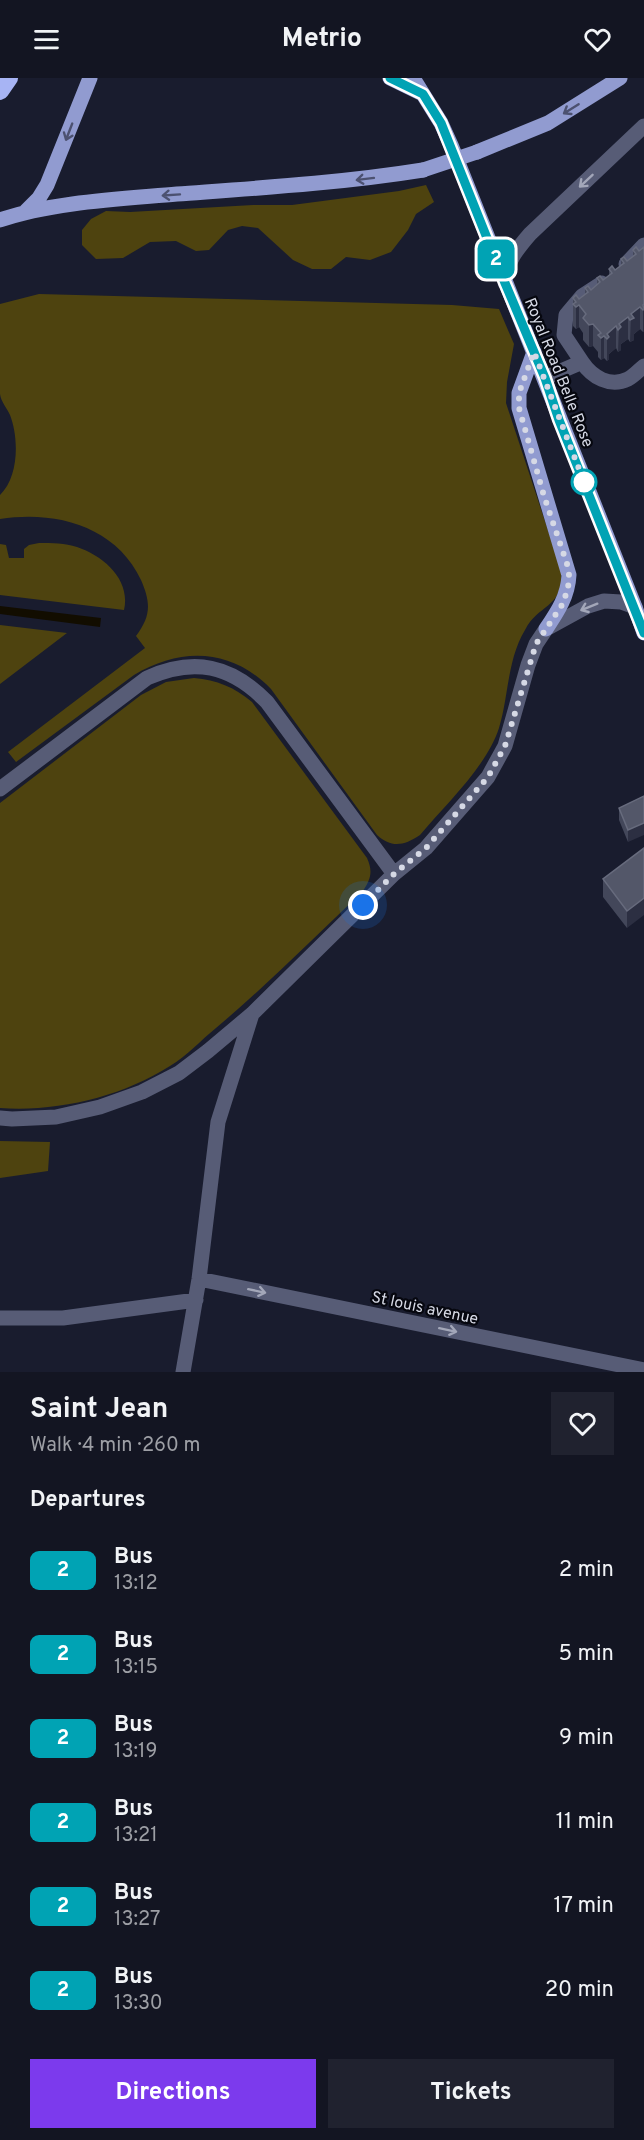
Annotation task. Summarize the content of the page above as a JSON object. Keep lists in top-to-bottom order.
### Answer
{
  "streets": {
    "main road": ["Royal Road Belle Rose"],
    "street": ["St louis avenue"]
  },
  "one_way": ["St louis avenue"],
  "lines": ["bus line 2"],
  "page": {
    "header": "Metrio",
    "on_map": "2",
    "heading": [
      ["Saint Jean", "Walk · 4 min · 260 m"],
      "Departures"
    ],
    "list": [
      {
        "mark": "2",
        "name": "Bus",
        "note": "13:12",
        "value": "2 min"
      },
      {
        "mark": "2",
        "name": "Bus",
        "note": "13:15",
        "value": "5 min"
      },
      {
        "mark": "2",
        "name": "Bus",
        "note": "13:19",
        "value": "9 min"
      },
      {
        "mark": "2",
        "name": "Bus",
        "note": "13:21",
        "value": "11 min"
      },
      {
        "mark": "2",
        "name": "Bus",
        "note": "13:27",
        "value": "17 min"
      },
      {
        "mark": "2",
        "name": "Bus",
        "note": "13:30",
        "value": "20 min"
      }
    ],
    "buttons": ["Directions", "Tickets"]
  }
}
